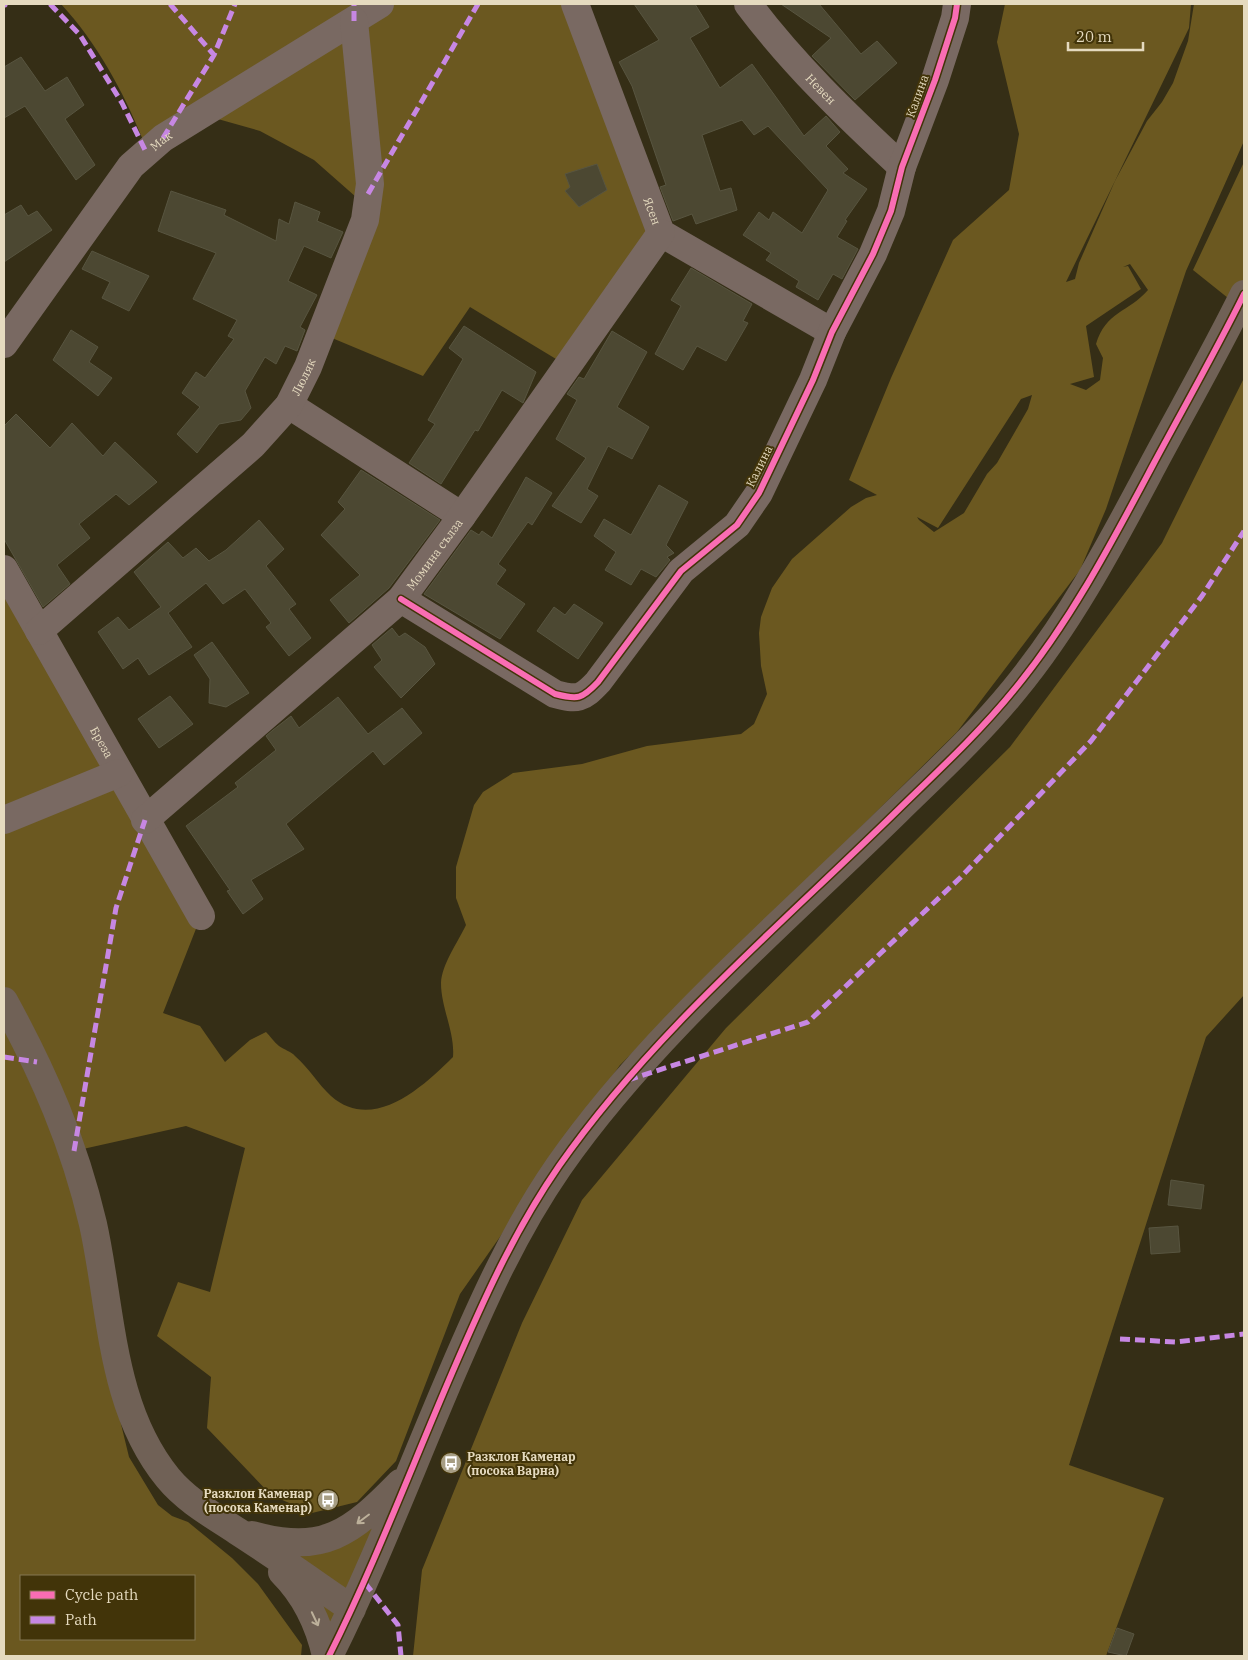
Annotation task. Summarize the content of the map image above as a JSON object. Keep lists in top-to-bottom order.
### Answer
{
  "streets": {
    "street": [
      "Невен",
      "Калина",
      "Мак",
      "Ясен",
      "Люляк",
      "Момина сълза",
      "Бреза"
    ]
  },
  "crossings": [
    ["Невен", "Калина"],
    ["Калина", "Ясен"],
    ["Калина", "Момина сълза"],
    ["Мак", "Люляк"],
    ["Ясен", "Момина сълза"],
    ["Люляк", "Бреза"],
    ["Момина сълза", "Бреза"]
  ],
  "places": {
    "bus stop": ["Разклон Каменар (посока Варна)", "Разклон Каменар (посока Каменар)"]
  },
  "legend": ["Cycle path", "Path"],
  "scale_bar": "20 m"
}
